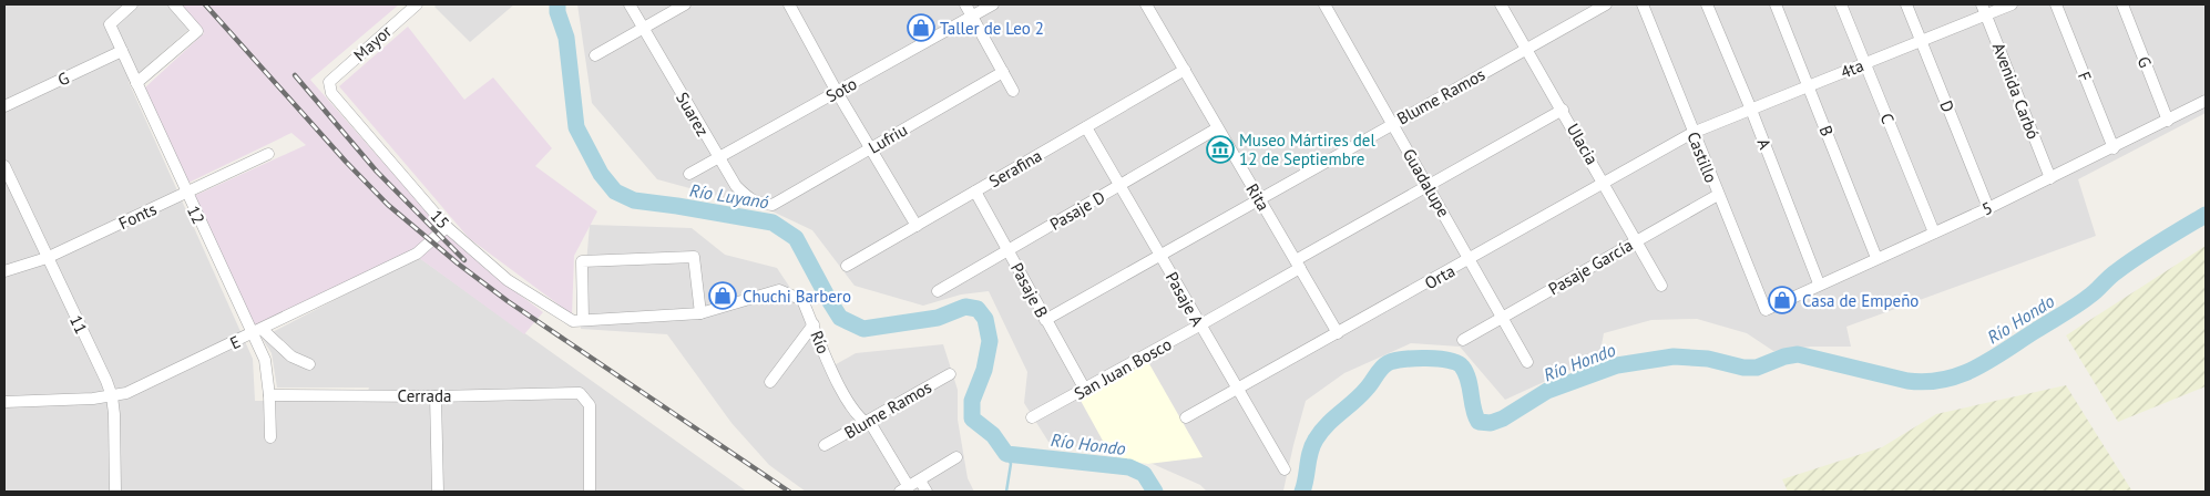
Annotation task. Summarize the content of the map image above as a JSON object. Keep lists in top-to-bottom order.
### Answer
{
  "streets": {
    "street": [
      "Mayor",
      "G",
      "4ta",
      "F",
      "Soto",
      "Avenida Carbó",
      "Blume Ramos",
      "D",
      "Suarez",
      "C",
      "B",
      "Lufriu",
      "Ulacia",
      "A",
      "Castillo",
      "Serafina",
      "Guadalupe",
      "Rita",
      "5",
      "Pasaje D",
      "12",
      "Fonts",
      "15",
      "Pasaje García",
      "Orta",
      "Pasaje B",
      "Pasaje A",
      "11",
      "E",
      "Río",
      "San Juan Bosco",
      "Cerrada"
    ]
  },
  "crossings": [
    ["Mayor", "15"],
    ["G", "5"],
    ["G", "12"],
    ["4ta", "Avenida Carbó"],
    ["4ta", "D"],
    ["4ta", "C"],
    ["4ta", "B"],
    ["4ta", "A"],
    ["4ta", "Castillo"],
    ["4ta", "Orta"],
    ["F", "5"],
    ["Soto", "Suarez"],
    ["Avenida Carbó", "5"],
    ["Blume Ramos", "Ulacia"],
    ["Blume Ramos", "Guadalupe"],
    ["Blume Ramos", "Rita"],
    ["Blume Ramos", "Pasaje B"],
    ["Blume Ramos", "Pasaje A"],
    ["Blume Ramos", "Río"],
    ["D", "5"],
    ["Suarez", "Lufriu"],
    ["C", "5"],
    ["B", "5"],
    ["Ulacia", "Pasaje García"],
    ["Ulacia", "Orta"],
    ["Ulacia", "San Juan Bosco"],
    ["A", "5"],
    ["Castillo", "5"],
    ["Castillo", "Pasaje García"],
    ["Castillo", "Orta"],
    ["Serafina", "Rita"],
    ["Serafina", "Pasaje B"],
    ["Serafina", "Pasaje A"],
    ["Guadalupe", "Pasaje García"],
    ["Guadalupe", "Orta"],
    ["Guadalupe", "San Juan Bosco"],
    ["Rita", "Pasaje D"],
    ["Rita", "Orta"],
    ["Rita", "San Juan Bosco"],
    ["Pasaje D", "Pasaje B"],
    ["Pasaje D", "Pasaje A"],
    ["12", "Fonts"],
    ["12", "E"],
    ["12", "Cerrada"],
    ["Fonts", "11"],
    ["15", "E"],
    ["15", "Río"],
    ["Orta", "Pasaje A"],
    ["Pasaje B", "San Juan Bosco"],
    ["Pasaje A", "San Juan Bosco"],
    ["11", "E"]
  ],
  "water": ["Río Luyanó", "Río Hondo"],
  "places": {
    "shop": ["Taller de Leo 2", "Chuchi Barbero", "Casa de Empeño"],
    "museum": ["Museo Mártires del 12 de Septiembre"]
  }
}
